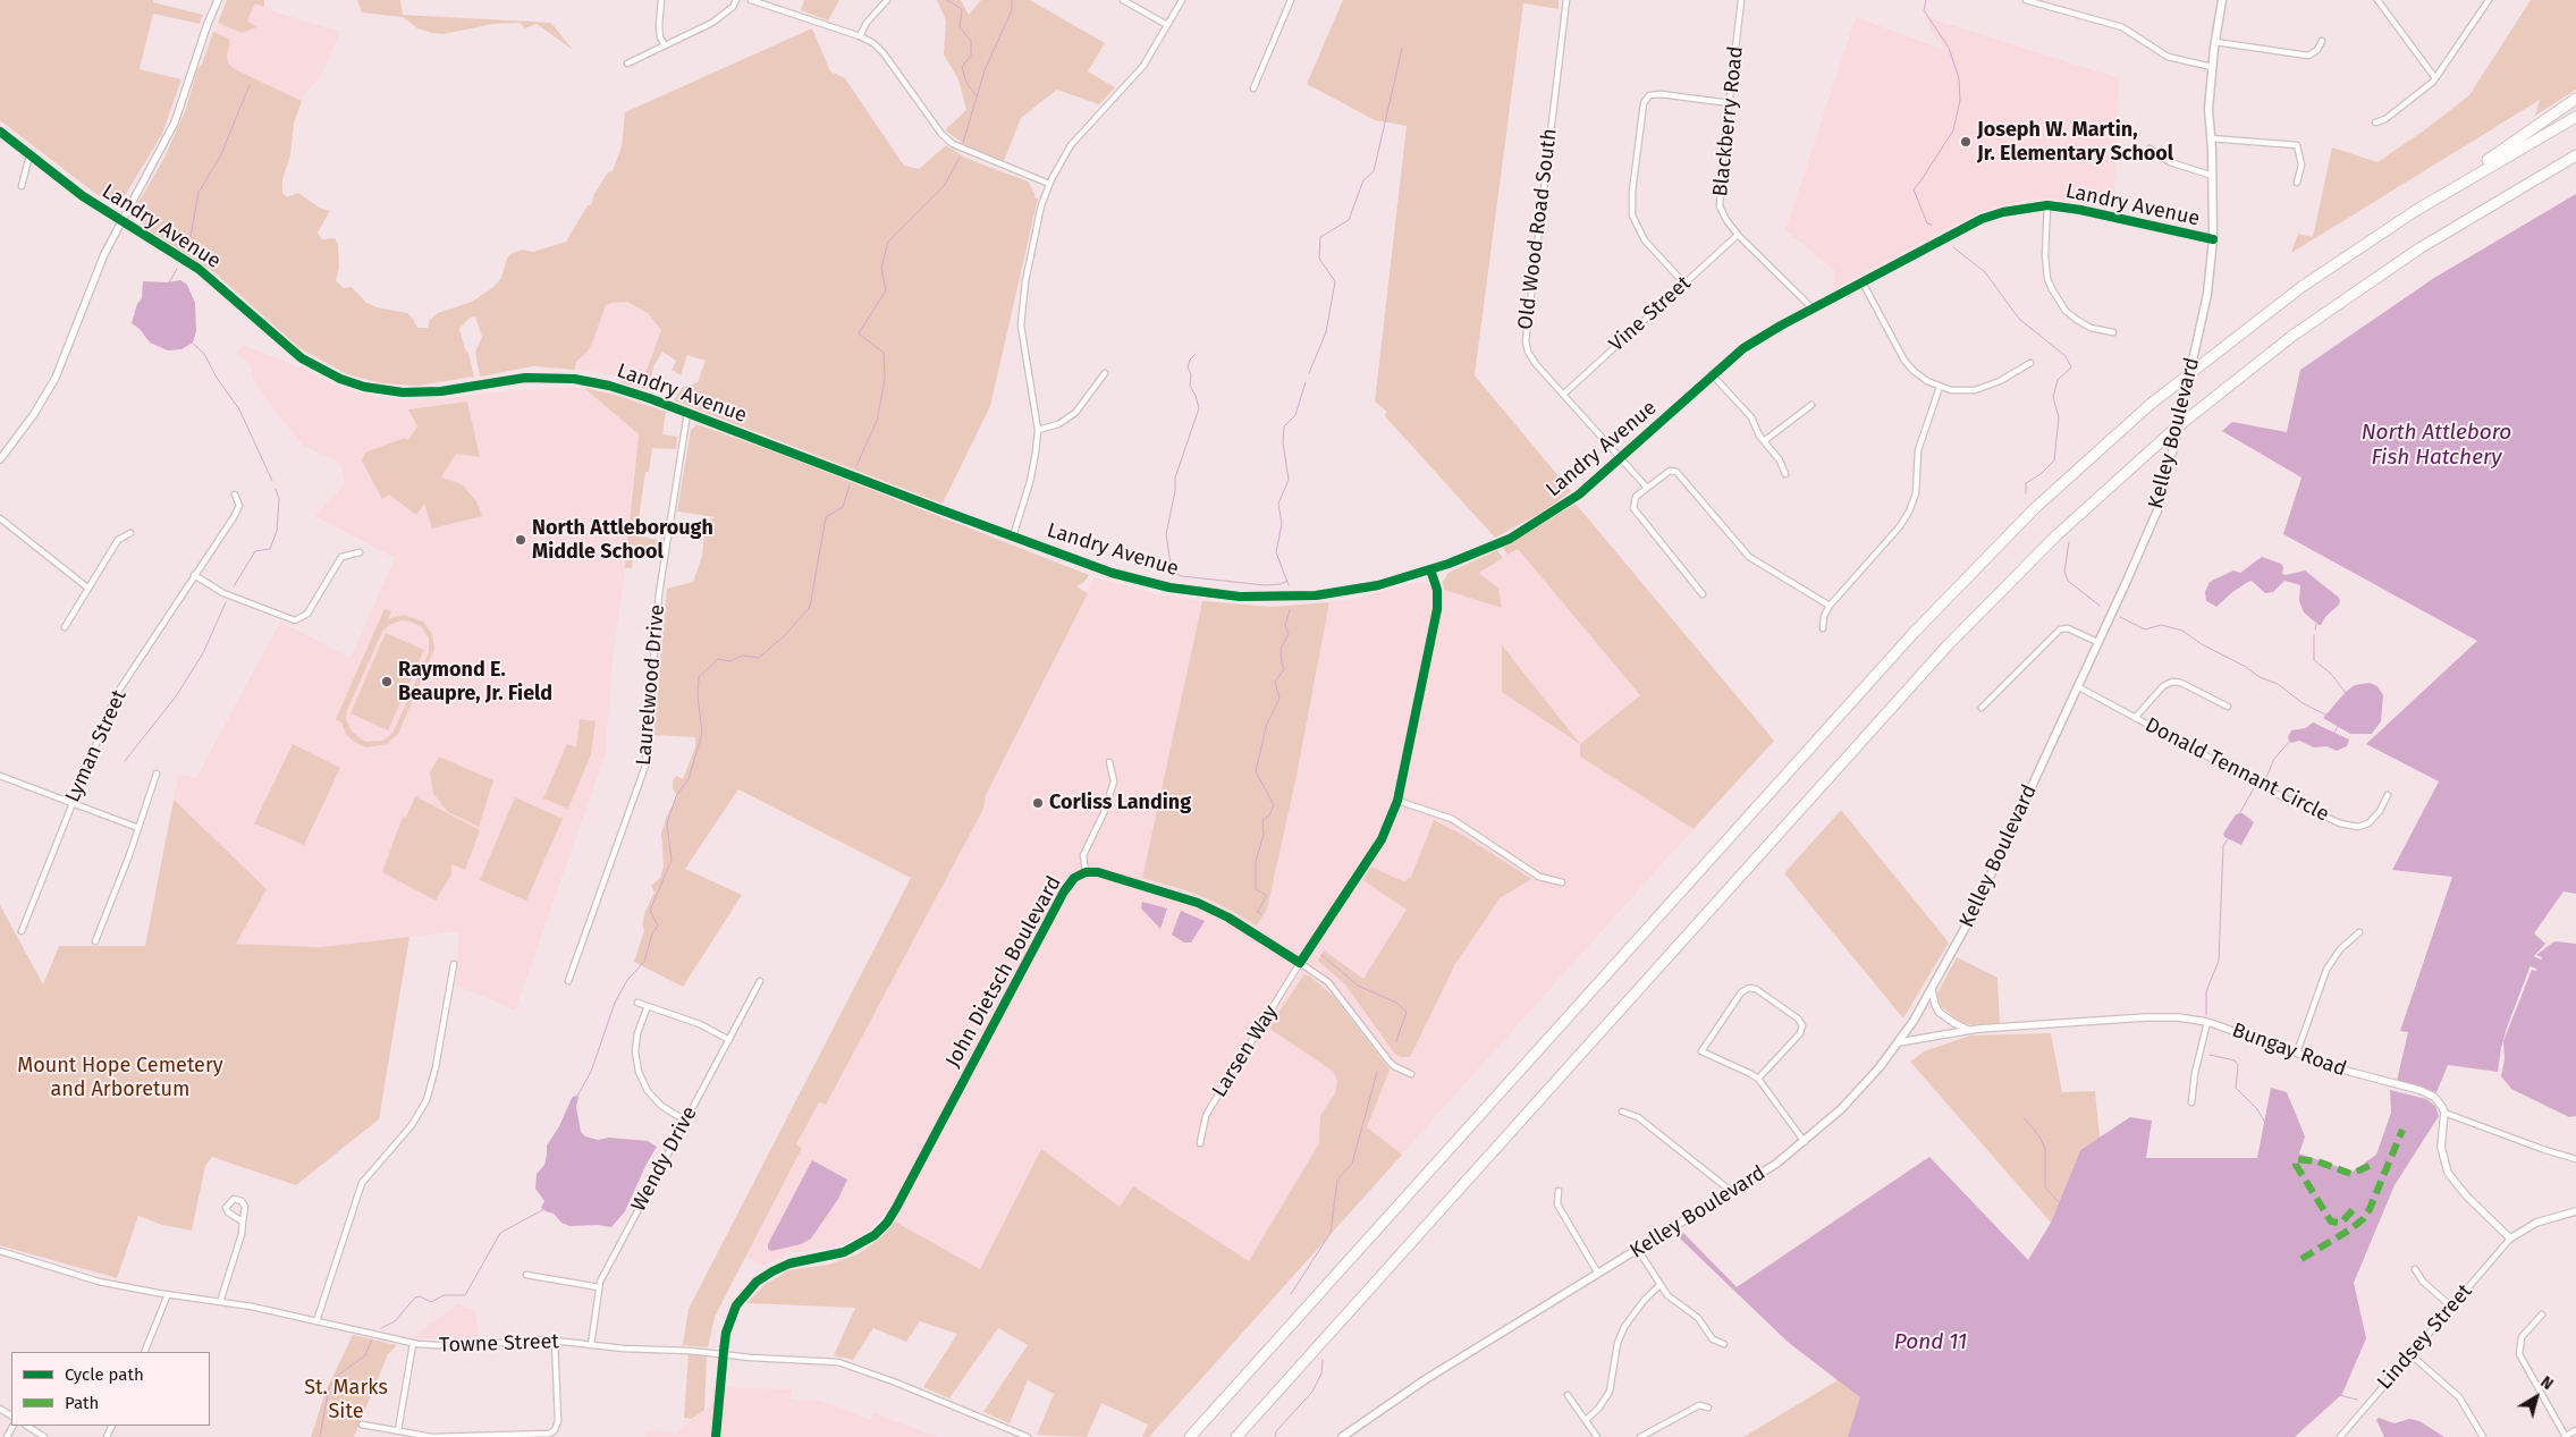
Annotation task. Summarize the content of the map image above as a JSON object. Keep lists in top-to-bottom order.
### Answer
{
  "streets": {
    "main road": ["Kelley Boulevard"],
    "street": [
      "Blackberry Road",
      "Landry Avenue",
      "Old Wood Road South",
      "Vine Street",
      "Laurelwood Drive",
      "Lyman Street",
      "Donald Tennant Circle",
      "John Dietsch Boulevard",
      "Bungay Road",
      "Larsen Way",
      "Wendy Drive",
      "Lindsey Street",
      "Towne Street"
    ]
  },
  "crossings": [
    ["Blackberry Road", "Landry Avenue"],
    ["Blackberry Road", "Vine Street"],
    ["Landry Avenue", "Old Wood Road South"],
    ["Landry Avenue", "Kelley Boulevard"],
    ["Landry Avenue", "Laurelwood Drive"],
    ["Old Wood Road South", "Vine Street"],
    ["Kelley Boulevard", "Donald Tennant Circle"],
    ["Kelley Boulevard", "Bungay Road"],
    ["John Dietsch Boulevard", "Larsen Way"],
    ["John Dietsch Boulevard", "Towne Street"],
    ["Wendy Drive", "Towne Street"]
  ],
  "water": ["North Attleboro Fish Hatchery", "Pond 11"],
  "parks": ["Mount Hope Cemetery and Arboretum", "St. Marks Site"],
  "places": [
    "Joseph W. Martin, Jr. Elementary School",
    "North Attleborough Middle School",
    "Raymond E. Beaupre, Jr. Field",
    "Corliss Landing"
  ],
  "legend": ["Cycle path", "Path"],
  "north": "top right"
}
